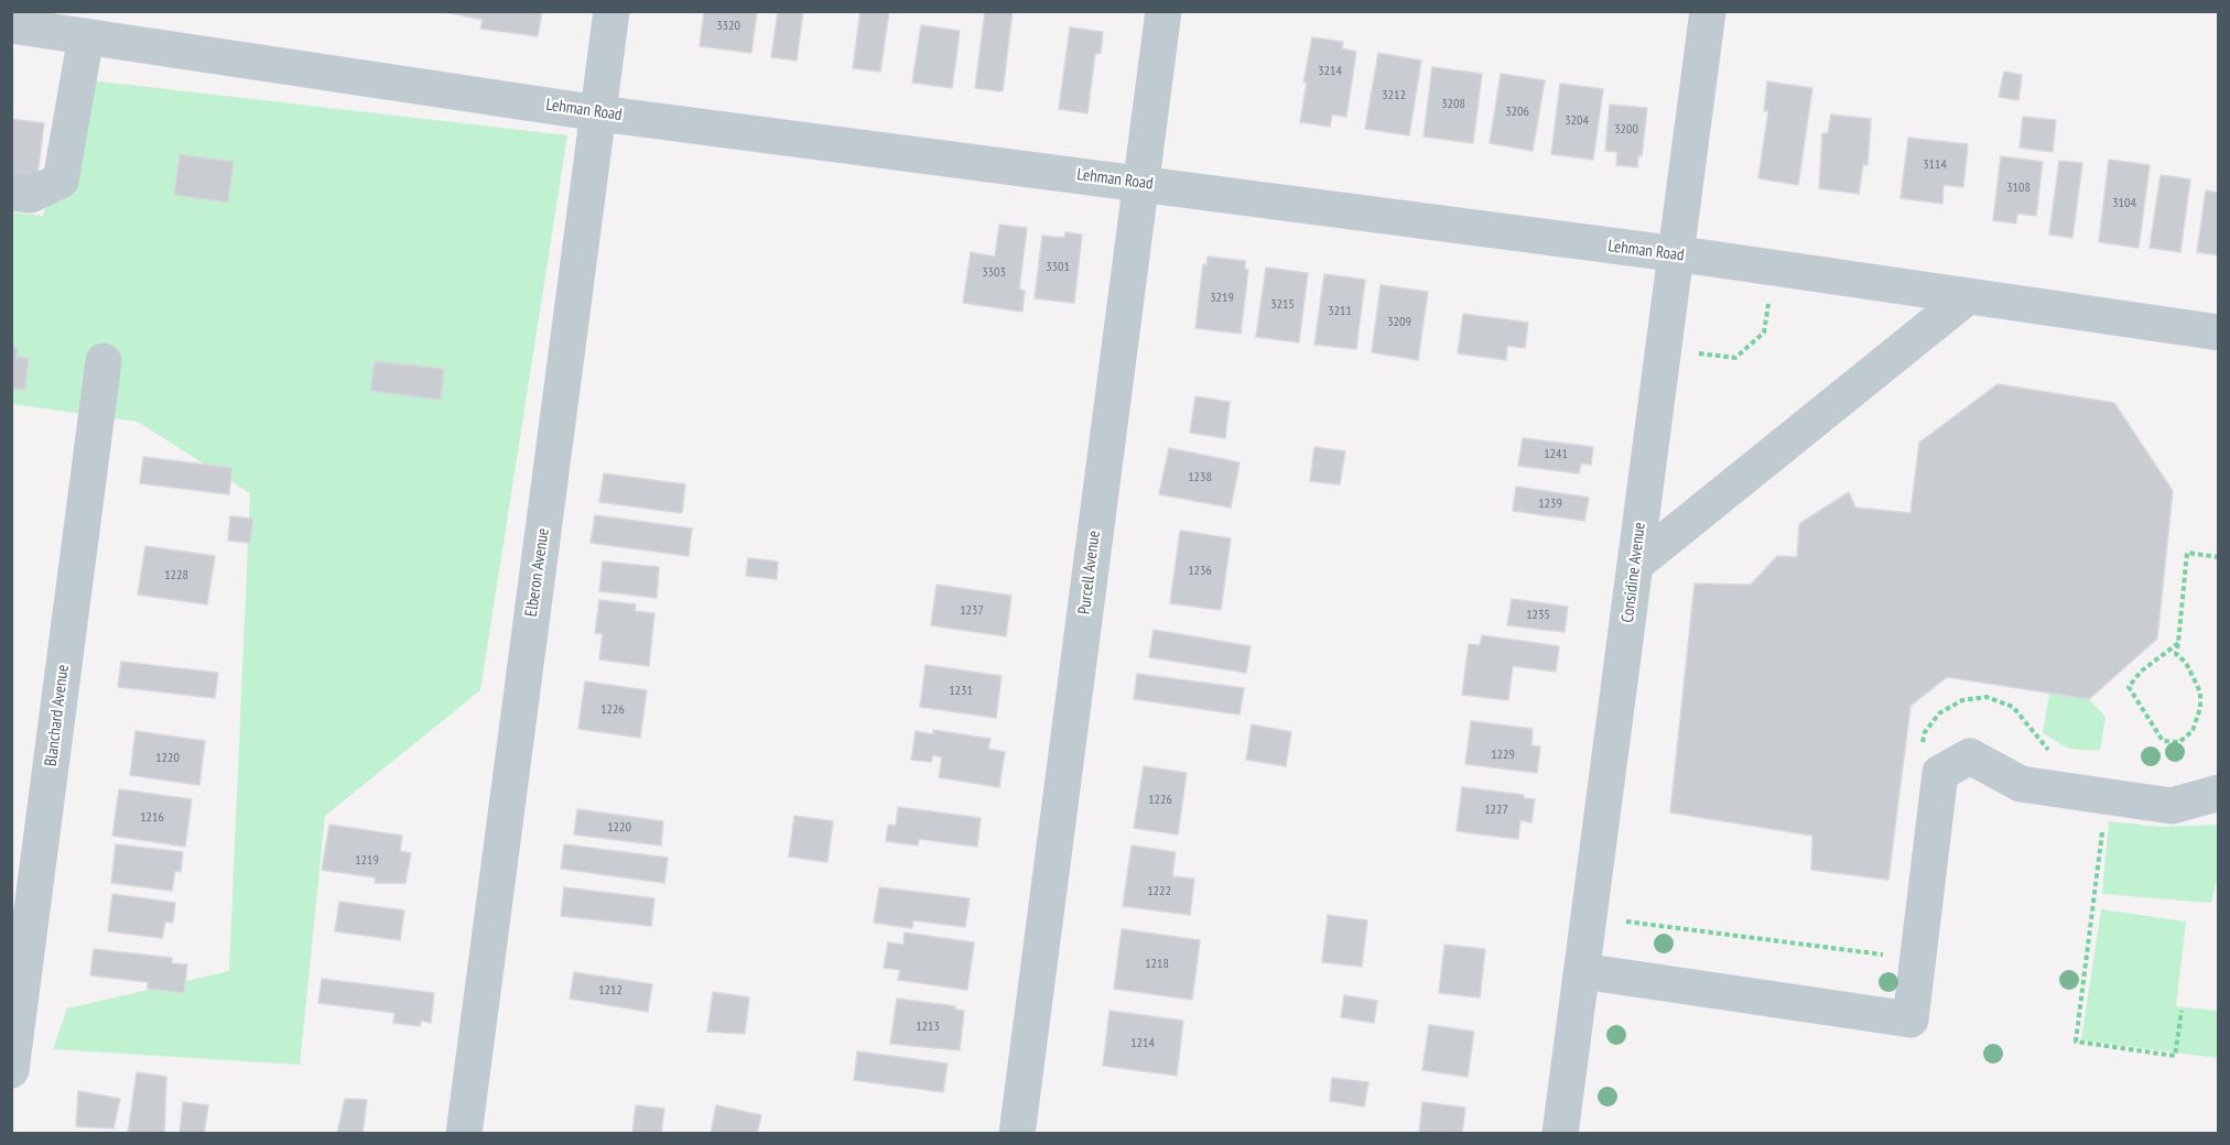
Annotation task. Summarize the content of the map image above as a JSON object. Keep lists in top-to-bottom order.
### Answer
{
  "streets": {
    "street": [
      "Lehman Road",
      "Elberon Avenue",
      "Purcell Avenue",
      "Considine Avenue",
      "Blanchard Avenue"
    ]
  },
  "crossings": [
    ["Lehman Road", "Elberon Avenue"],
    ["Lehman Road", "Purcell Avenue"],
    ["Lehman Road", "Considine Avenue"]
  ],
  "house_numbers": [
    "3320",
    "3214",
    "3212",
    "3208",
    "3206",
    "3204",
    "3200",
    "3114",
    "3108",
    "3104",
    "3301",
    "3303",
    "3219",
    "3215",
    "3211",
    "3209",
    "1241",
    "1238",
    "1239",
    "1236",
    "1228",
    "1237",
    "1235",
    "1231",
    "1226",
    "1229",
    "1220",
    "1226",
    "1227",
    "1216",
    "1220",
    "1219",
    "1222",
    "1218",
    "1212",
    "1213",
    "1214"
  ]
}
